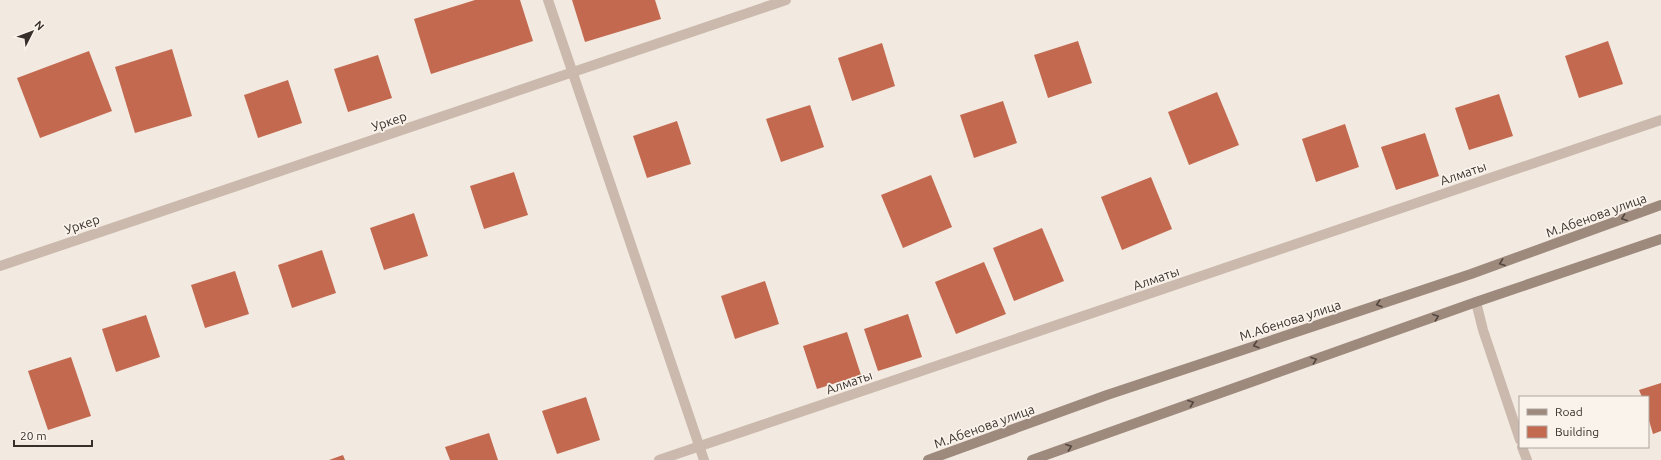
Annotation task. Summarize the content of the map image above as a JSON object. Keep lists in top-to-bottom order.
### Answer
{
  "streets": {
    "main road": ["М.Абенова улица"],
    "street": ["Уркер", "Алматы"]
  },
  "legend": ["Road", "Building"],
  "scale_bar": "20 m",
  "north": "top right"
}
